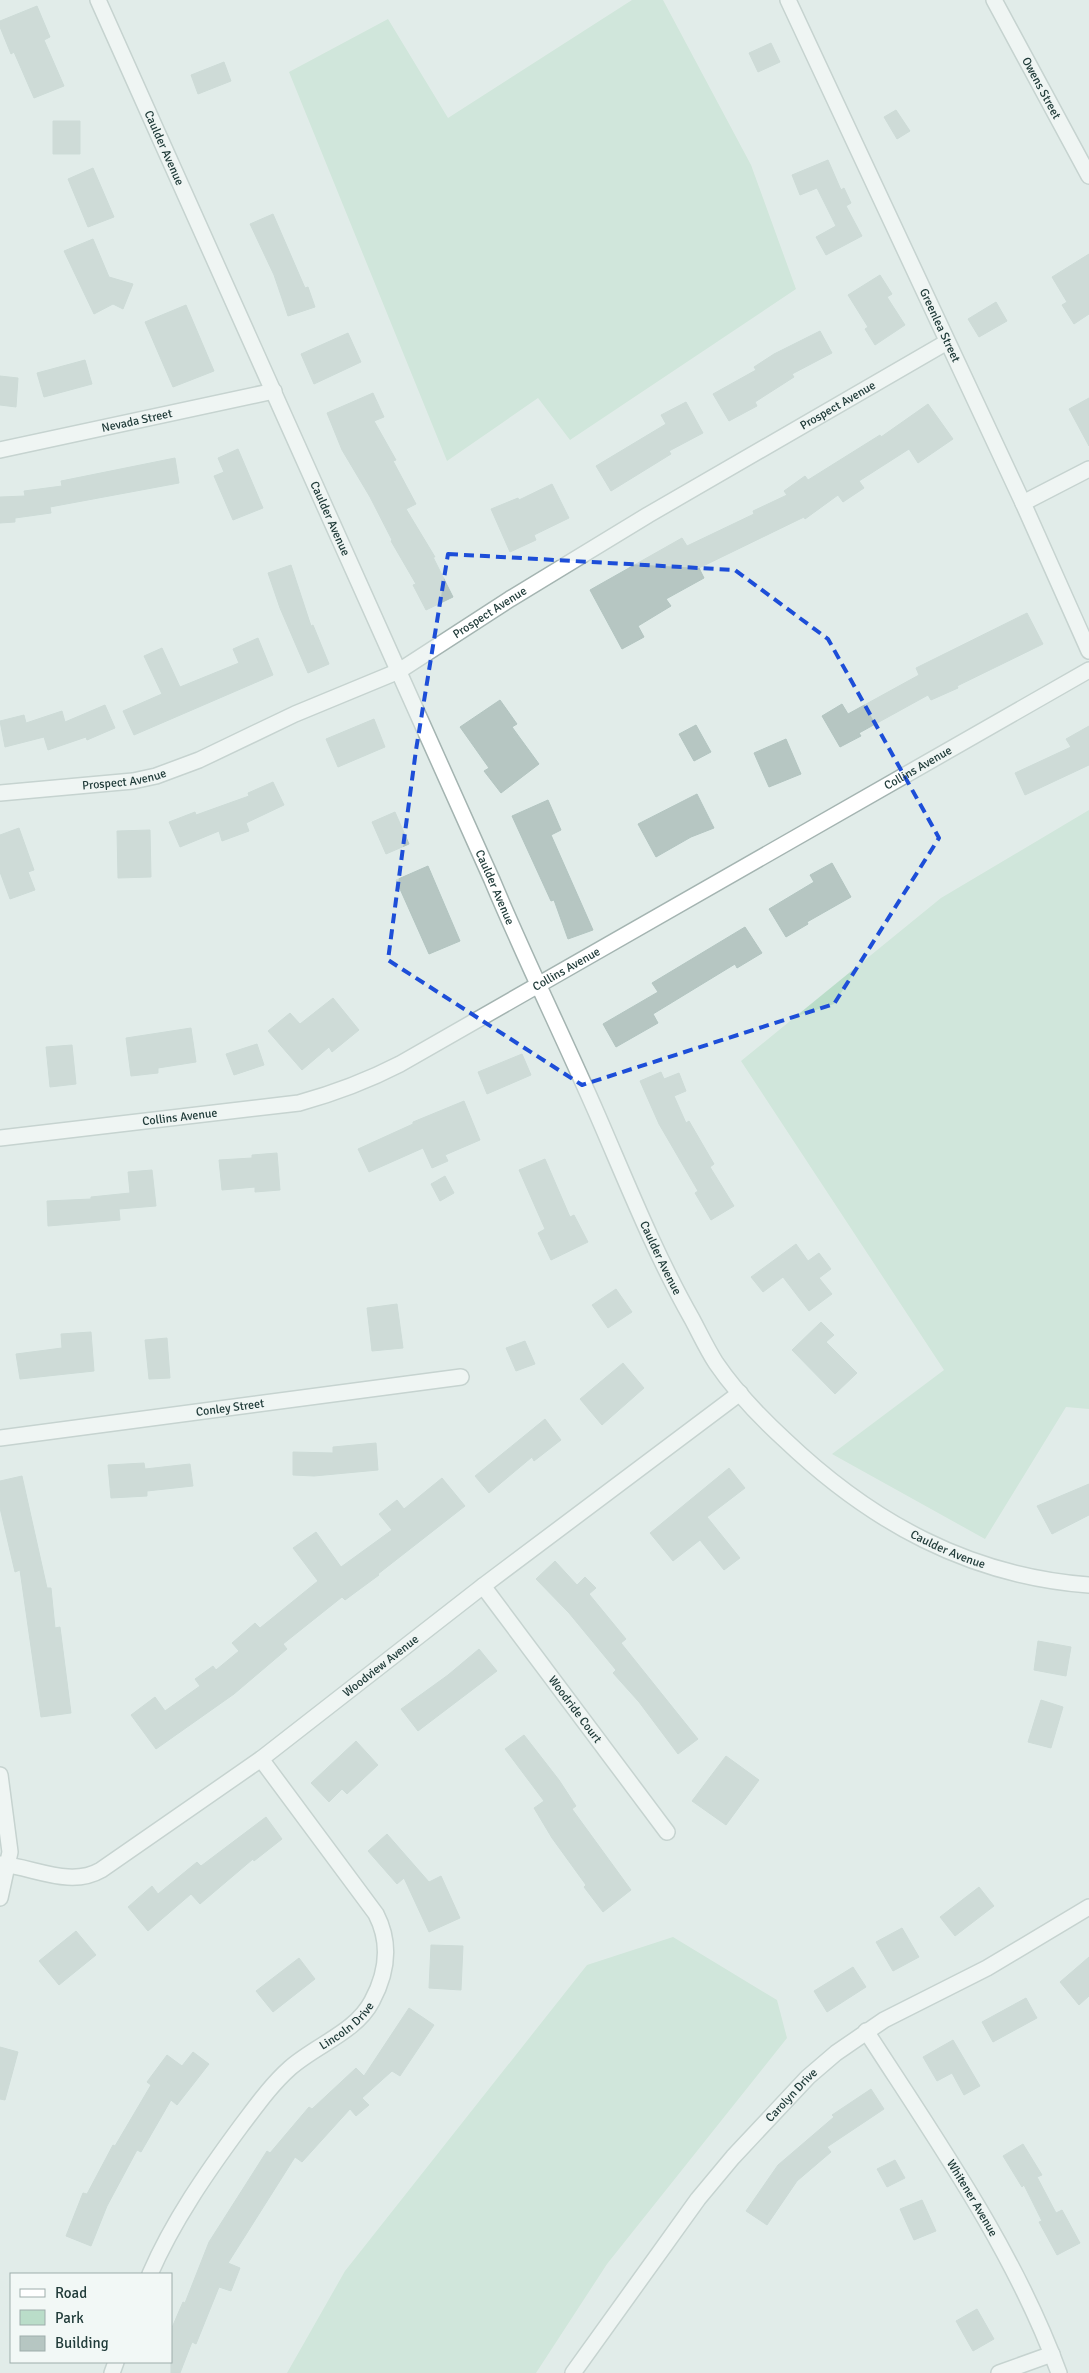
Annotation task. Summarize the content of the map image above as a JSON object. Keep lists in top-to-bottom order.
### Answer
{
  "streets": {
    "street": [
      "Owens Street",
      "Caulder Avenue",
      "Greenlea Street",
      "Prospect Avenue",
      "Nevada Street",
      "Collins Avenue",
      "Conley Street",
      "Woodview Avenue",
      "Woodride Court",
      "Lincoln Drive",
      "Carolyn Drive",
      "Whitener Avenue"
    ]
  },
  "crossings": [
    ["Caulder Avenue", "Prospect Avenue"],
    ["Caulder Avenue", "Nevada Street"],
    ["Caulder Avenue", "Collins Avenue"],
    ["Caulder Avenue", "Woodview Avenue"],
    ["Greenlea Street", "Prospect Avenue"],
    ["Woodview Avenue", "Woodride Court"],
    ["Woodview Avenue", "Lincoln Drive"],
    ["Carolyn Drive", "Whitener Avenue"]
  ],
  "legend": ["Road", "Park", "Building"]
}
